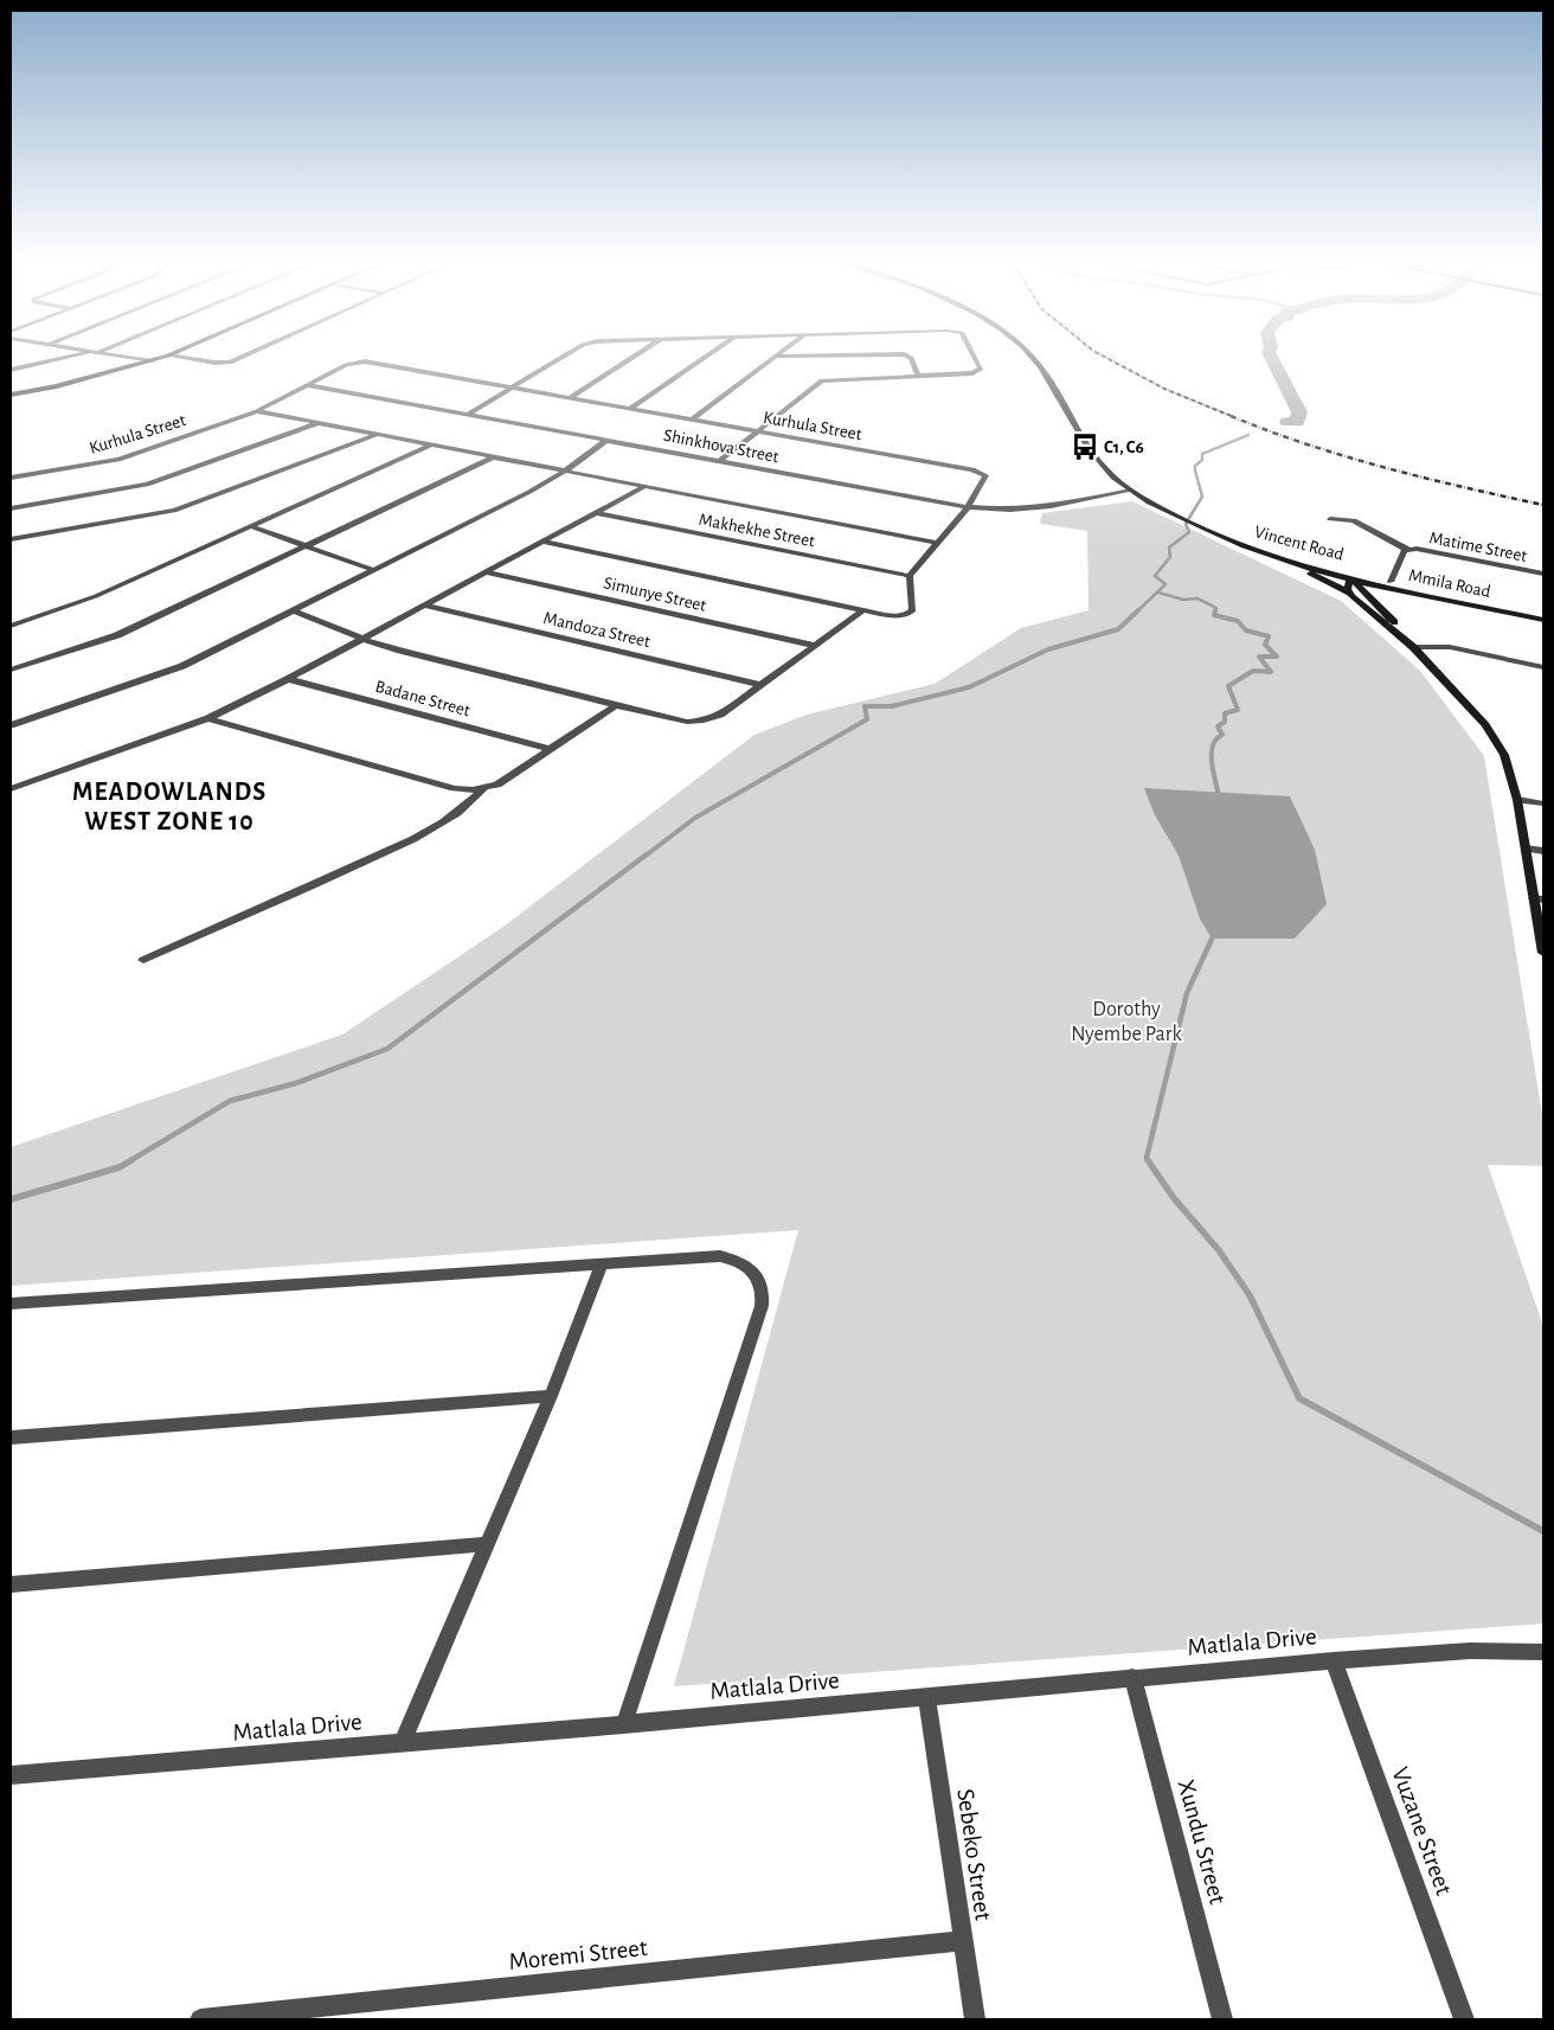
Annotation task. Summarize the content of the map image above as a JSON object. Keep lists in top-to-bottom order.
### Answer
{
  "streets": {
    "main road": ["Vincent Road", "Mmila Road"],
    "street": [
      "Kurhula Street",
      "Shinkhova Street",
      "Makhekhe Street",
      "Matime Street",
      "Simunye Street",
      "Mandoza Street",
      "Badane Street",
      "Matlala Drive",
      "Vuzane Street",
      "Xundu Street",
      "Sebeko Street",
      "Moremi Street"
    ]
  },
  "crossings": [
    ["Kurhula Street", "Shinkhova Street"],
    ["Kurhula Street", "Makhekhe Street"],
    ["Shinkhova Street", "Vincent Road"],
    ["Vincent Road", "Mmila Road"],
    ["Matime Street", "Mmila Road"],
    ["Matlala Drive", "Vuzane Street"],
    ["Matlala Drive", "Xundu Street"],
    ["Matlala Drive", "Sebeko Street"],
    ["Sebeko Street", "Moremi Street"]
  ],
  "districts": ["MEADOWLANDS WEST ZONE 10"],
  "parks": ["Dorothy Nyembe Park"],
  "places": {
    "bus stop": ["C1, C6"]
  }
}
